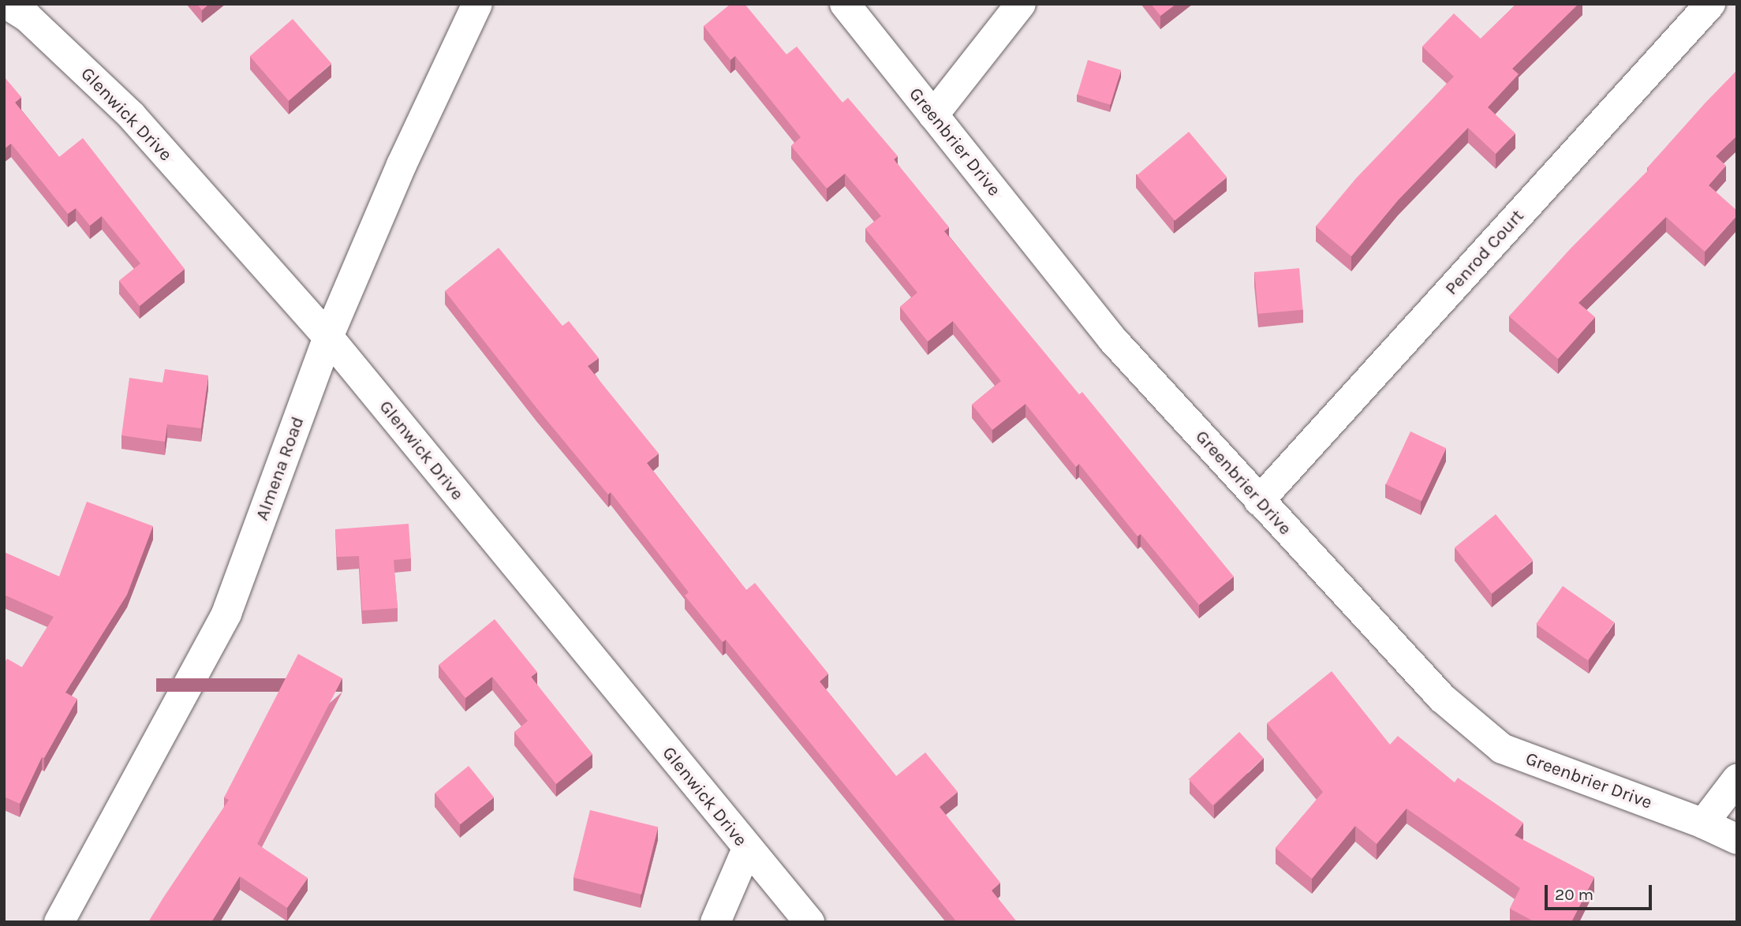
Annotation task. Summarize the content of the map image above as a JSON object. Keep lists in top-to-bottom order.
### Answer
{
  "streets": {
    "street": [
      "Glenwick Drive",
      "Greenbrier Drive",
      "Penrod Court",
      "Almena Road"
    ]
  },
  "crossings": [
    ["Glenwick Drive", "Almena Road"],
    ["Greenbrier Drive", "Penrod Court"]
  ],
  "scale_bar": "20 m"
}
